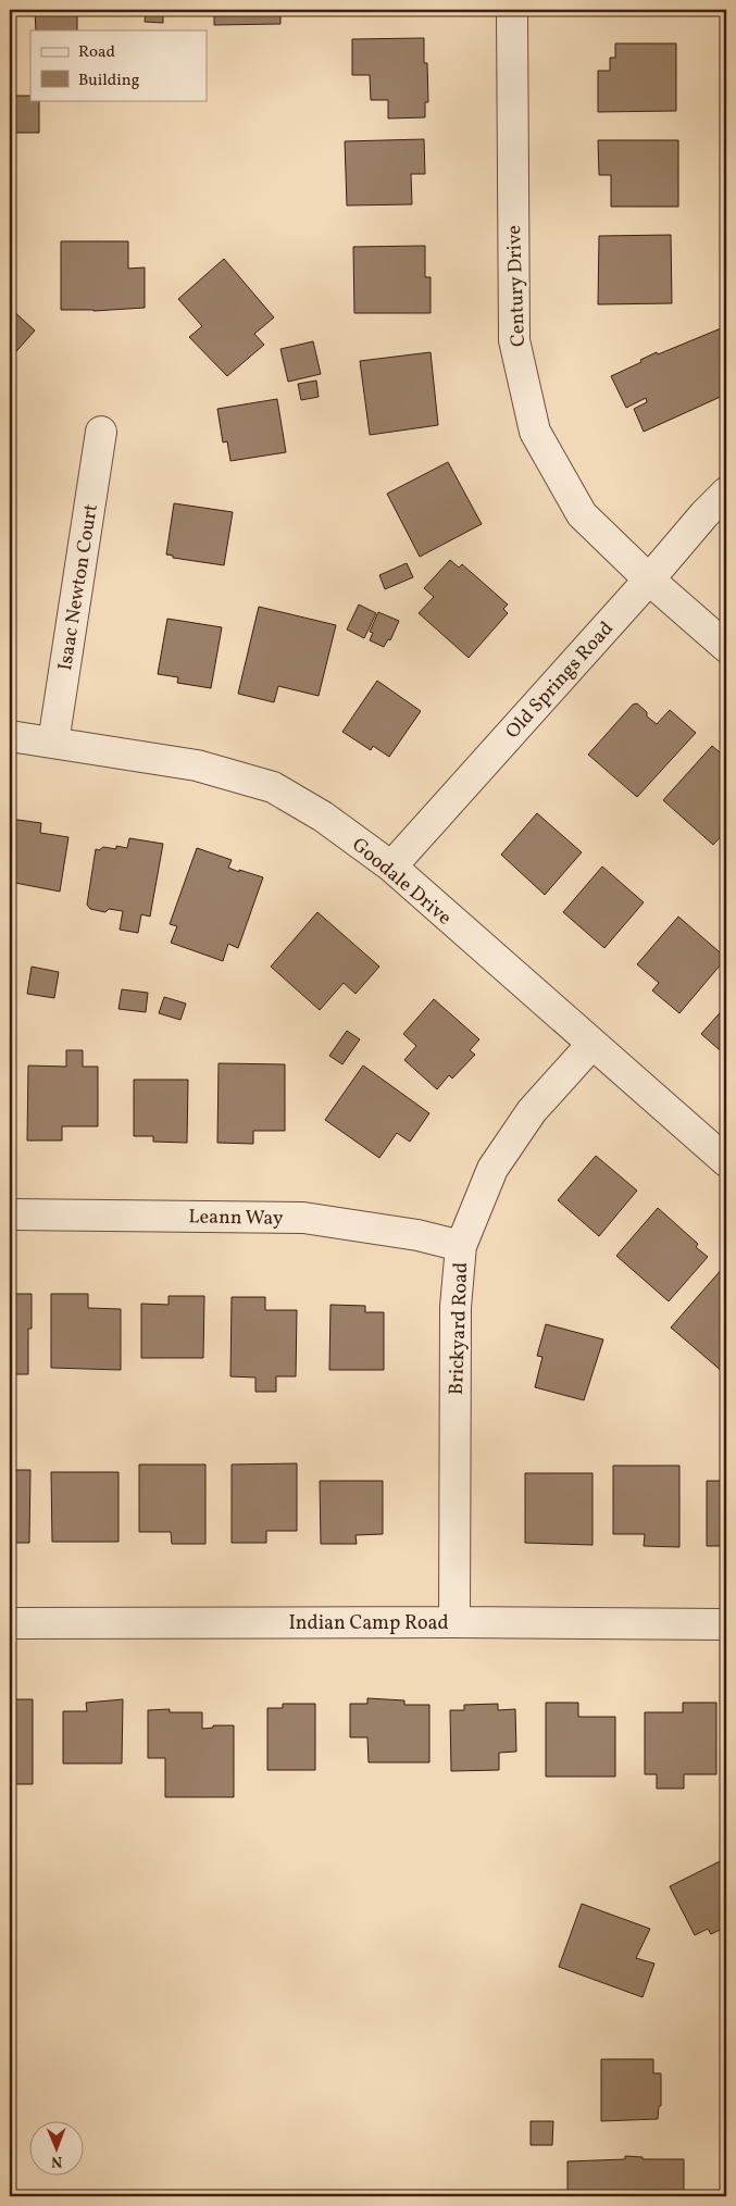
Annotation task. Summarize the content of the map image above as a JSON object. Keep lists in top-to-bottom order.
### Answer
{
  "streets": {
    "street": [
      "Century Drive",
      "Isaac Newton Court",
      "Old Springs Road",
      "Goodale Drive",
      "Leann Way",
      "Brickyard Road",
      "Indian Camp Road"
    ]
  },
  "crossings": [
    ["Century Drive", "Old Springs Road"],
    ["Isaac Newton Court", "Goodale Drive"],
    ["Old Springs Road", "Goodale Drive"],
    ["Goodale Drive", "Brickyard Road"],
    ["Leann Way", "Brickyard Road"],
    ["Brickyard Road", "Indian Camp Road"]
  ],
  "legend": ["Road", "Building"],
  "north": "bottom"
}
